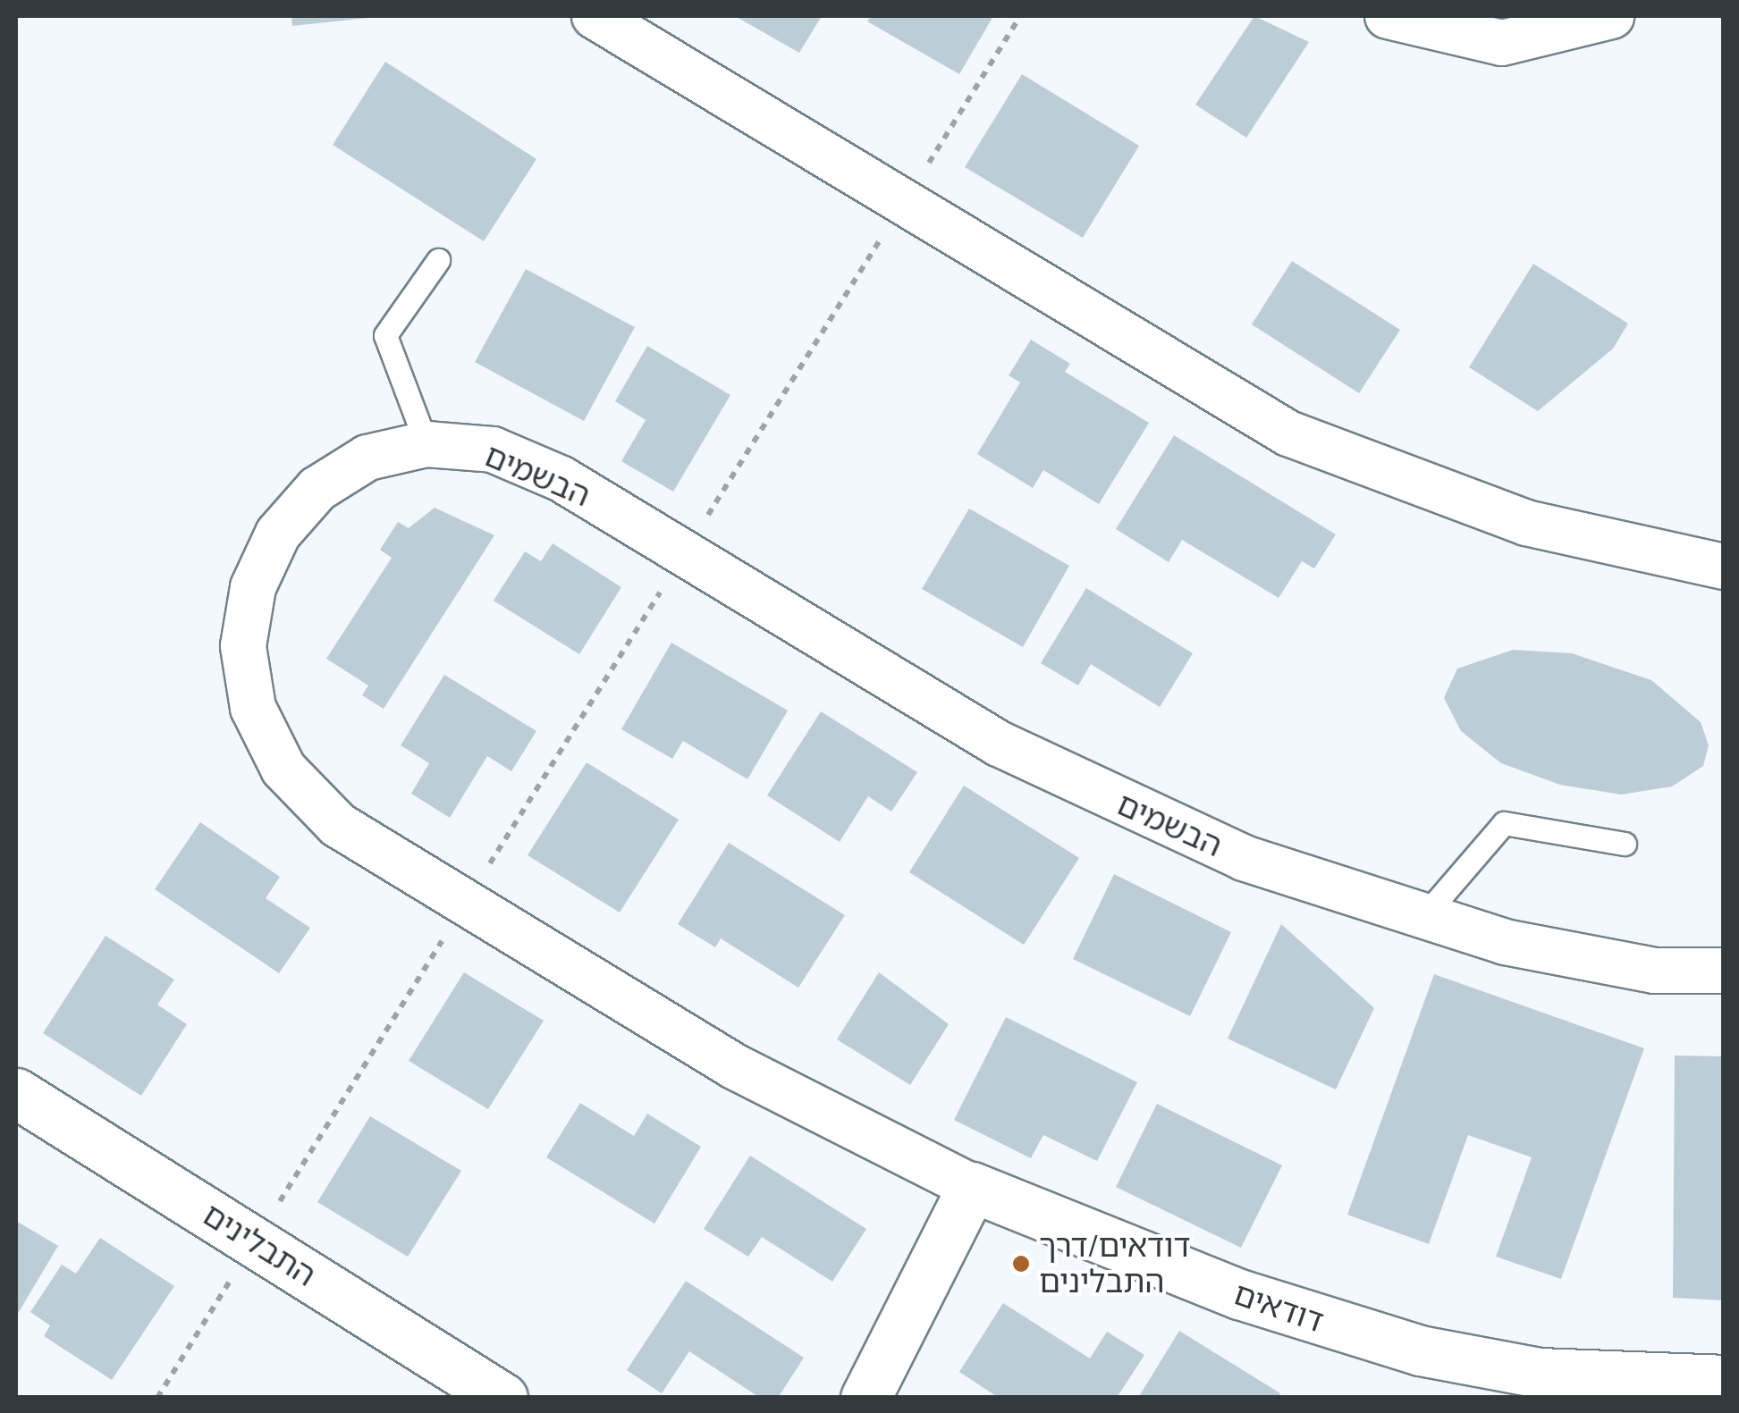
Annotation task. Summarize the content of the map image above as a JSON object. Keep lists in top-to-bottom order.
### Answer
{
  "streets": {
    "street": ["הבשמים", "התבלינים", "דודאים"]
  },
  "crossings": [
    ["הבשמים", "דודאים"]
  ],
  "places": ["דודאים/דרך התבלינים"]
}
